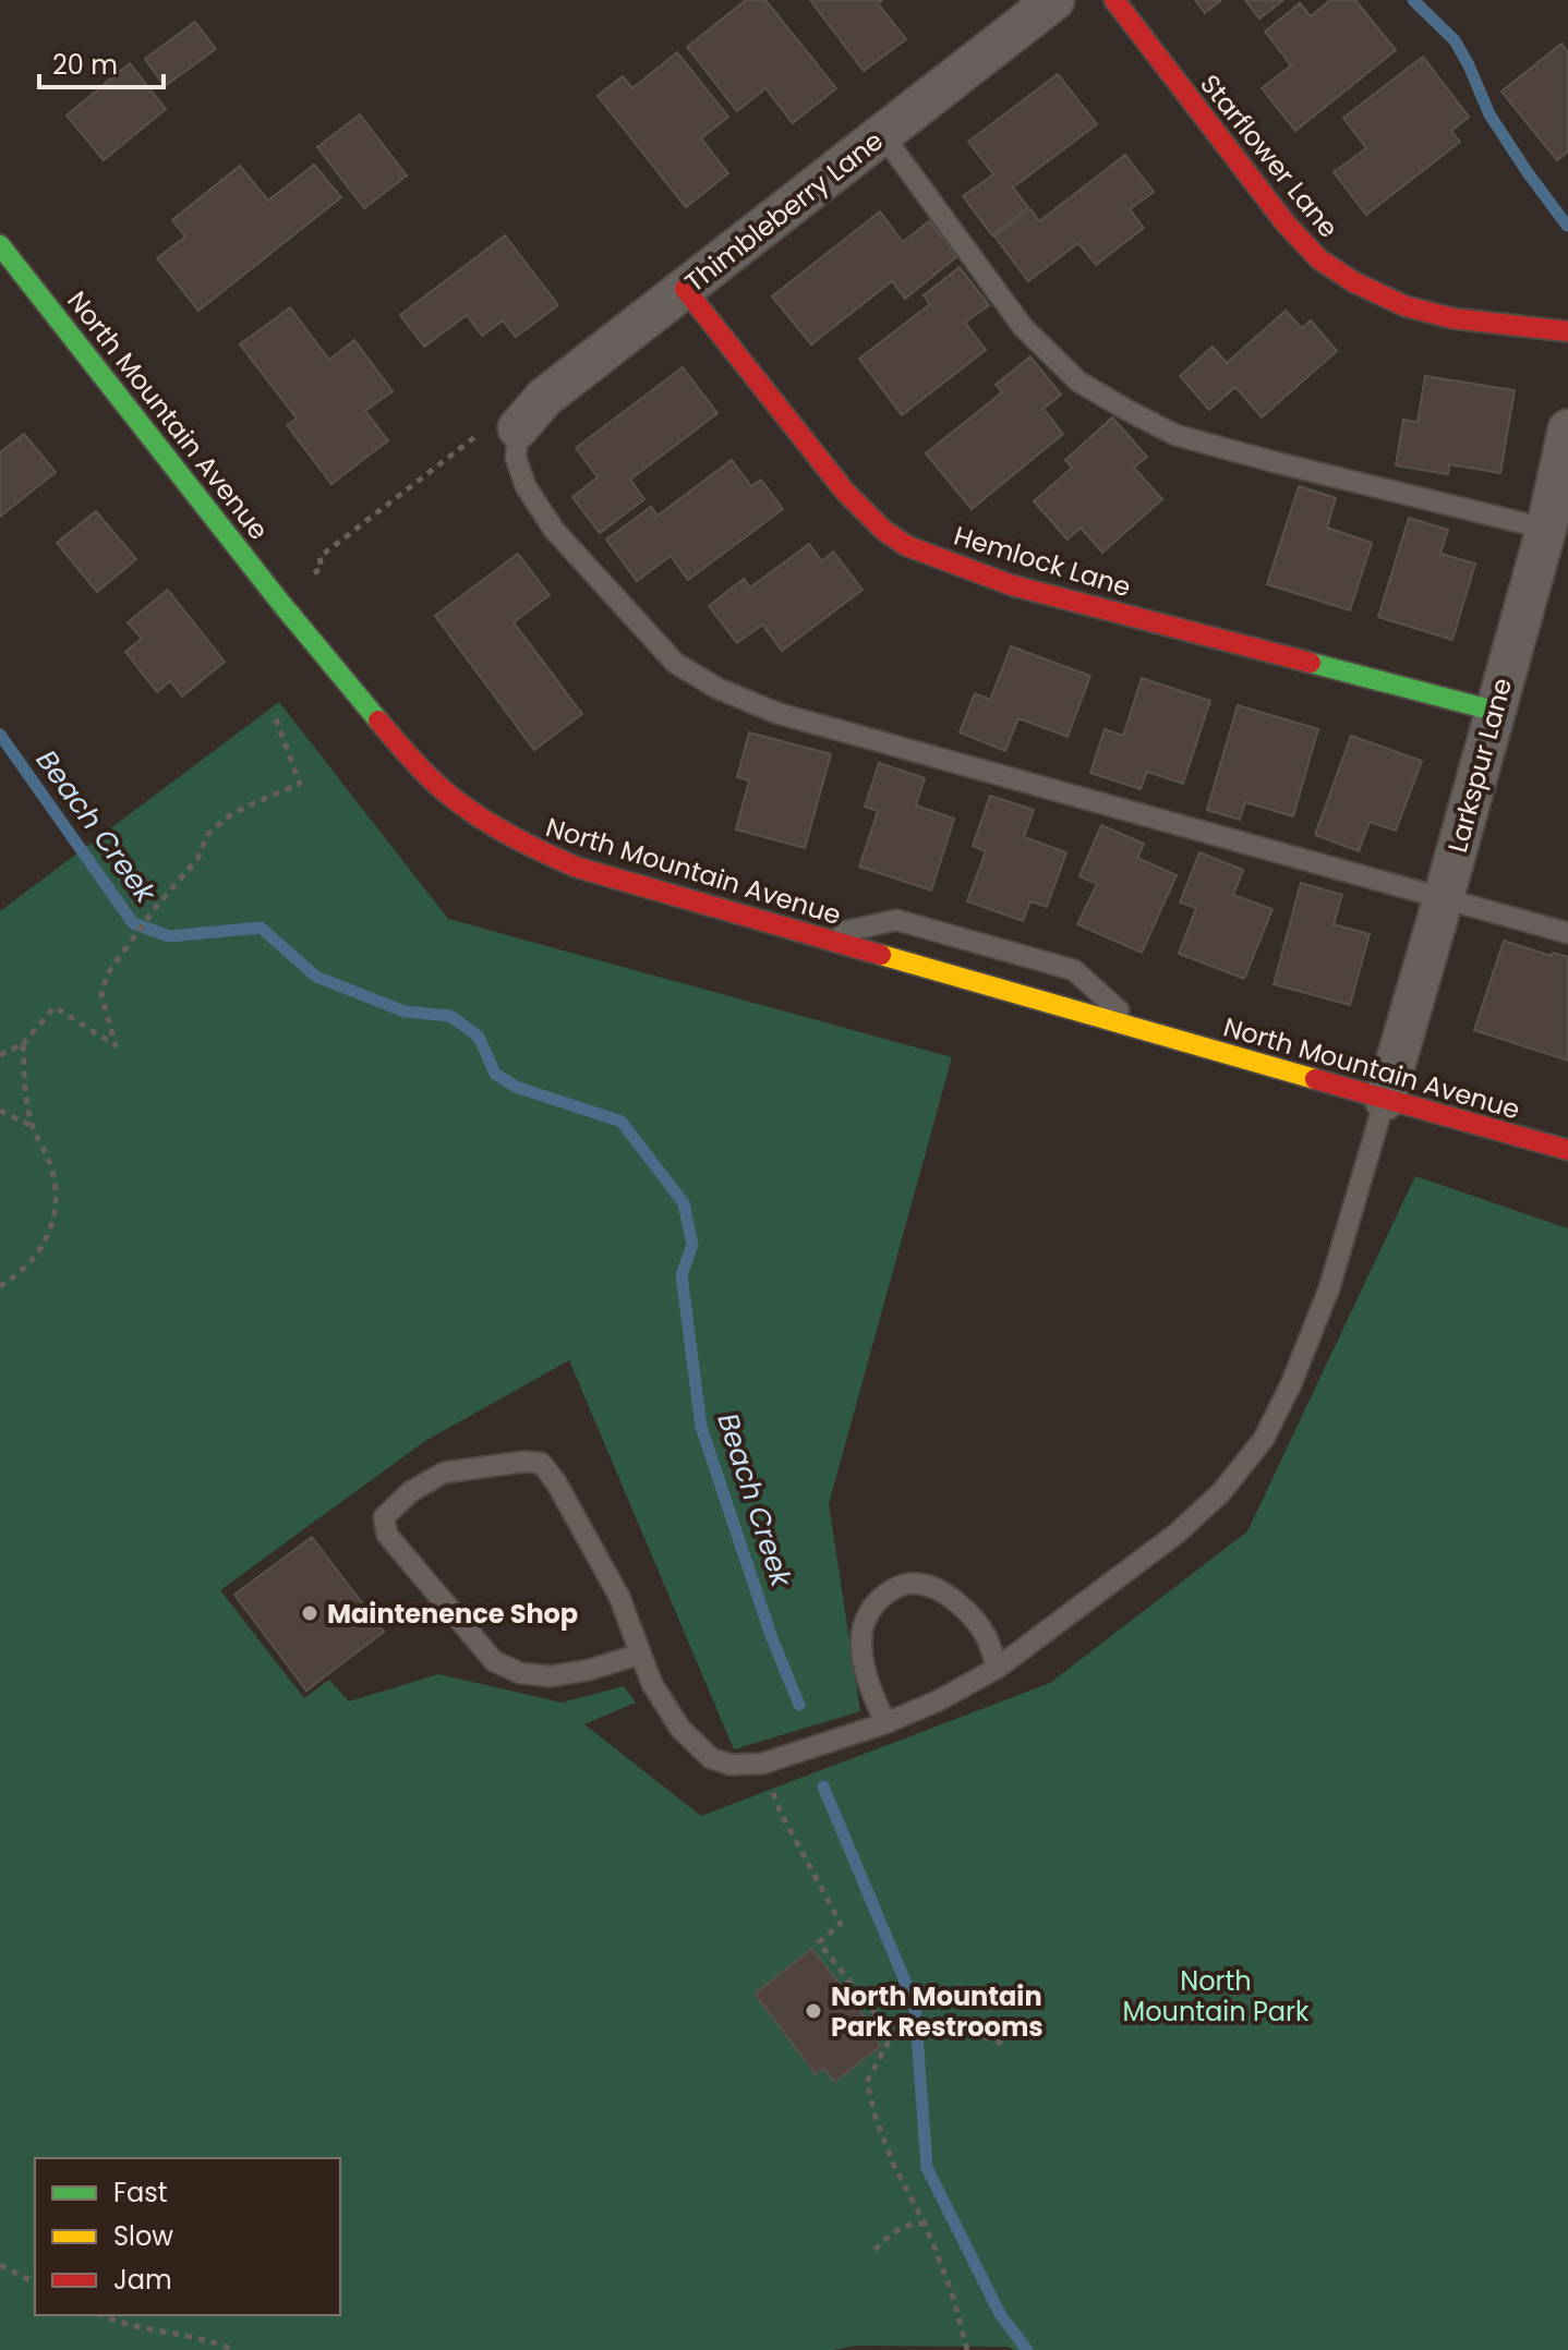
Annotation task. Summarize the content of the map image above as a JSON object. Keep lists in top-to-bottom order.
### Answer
{
  "streets": {
    "street": [
      "Starflower Lane",
      "Thimbleberry Lane",
      "North Mountain Avenue",
      "Hemlock Lane",
      "Larkspur Lane"
    ]
  },
  "crossings": [
    ["Thimbleberry Lane", "Hemlock Lane"],
    ["North Mountain Avenue", "Larkspur Lane"],
    ["Hemlock Lane", "Larkspur Lane"]
  ],
  "water": ["Beach Creek"],
  "parks": ["North Mountain Park"],
  "places": ["Maintenence Shop", "North Mountain Park Restrooms"],
  "legend": ["Fast", "Slow", "Jam"],
  "scale_bar": "20 m"
}
